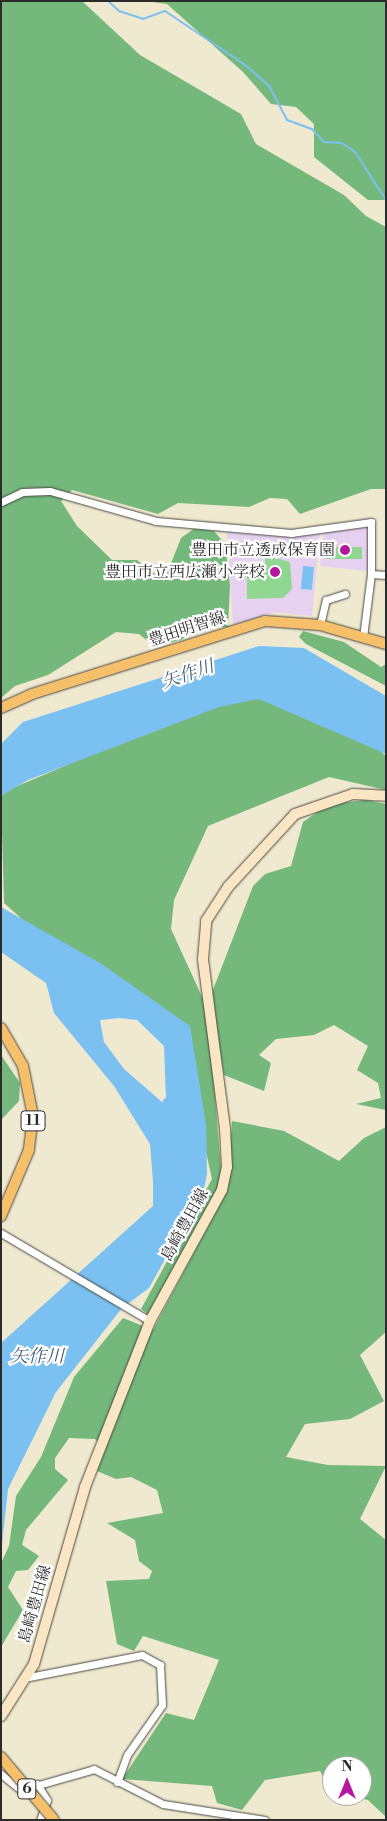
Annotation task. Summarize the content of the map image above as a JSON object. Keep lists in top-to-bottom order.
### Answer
{
  "streets": {
    "main road": [
      "豊田明智線",
      "11",
      "島崎豊田線",
      "6"
    ]
  },
  "water": ["矢作川"],
  "places": ["豊田市立透成保育園", "豊田市立西広瀬小学校"],
  "north": "top"
}
